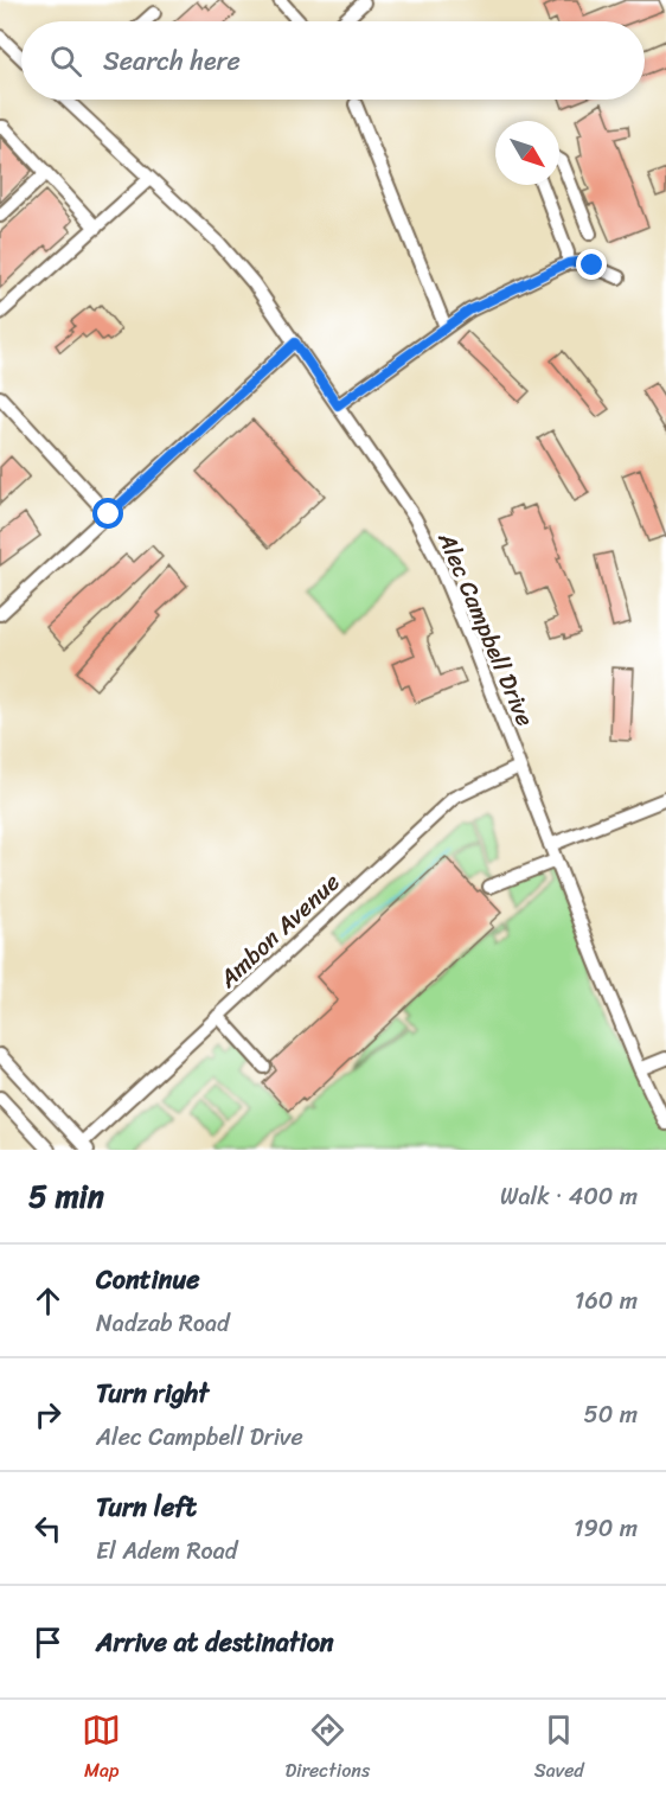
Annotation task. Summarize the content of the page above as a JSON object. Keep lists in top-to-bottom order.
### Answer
{
  "streets": {
    "street": ["Alec Campbell Drive", "Ambon Avenue"]
  },
  "crossings": [
    ["Alec Campbell Drive", "Ambon Avenue"]
  ],
  "north": "bottom right",
  "page": {
    "search": "Search here",
    "heading": ["5 min", "Walk · 400 m"],
    "list": [
      ["Continue", "Nadzab Road", "160 m"],
      ["Turn right", "Alec Campbell Drive", "50 m"],
      ["Turn left", "El Adem Road", "190 m"],
      "Arrive at destination"
    ],
    "nav": ["Map", "Directions", "Saved"]
  }
}
